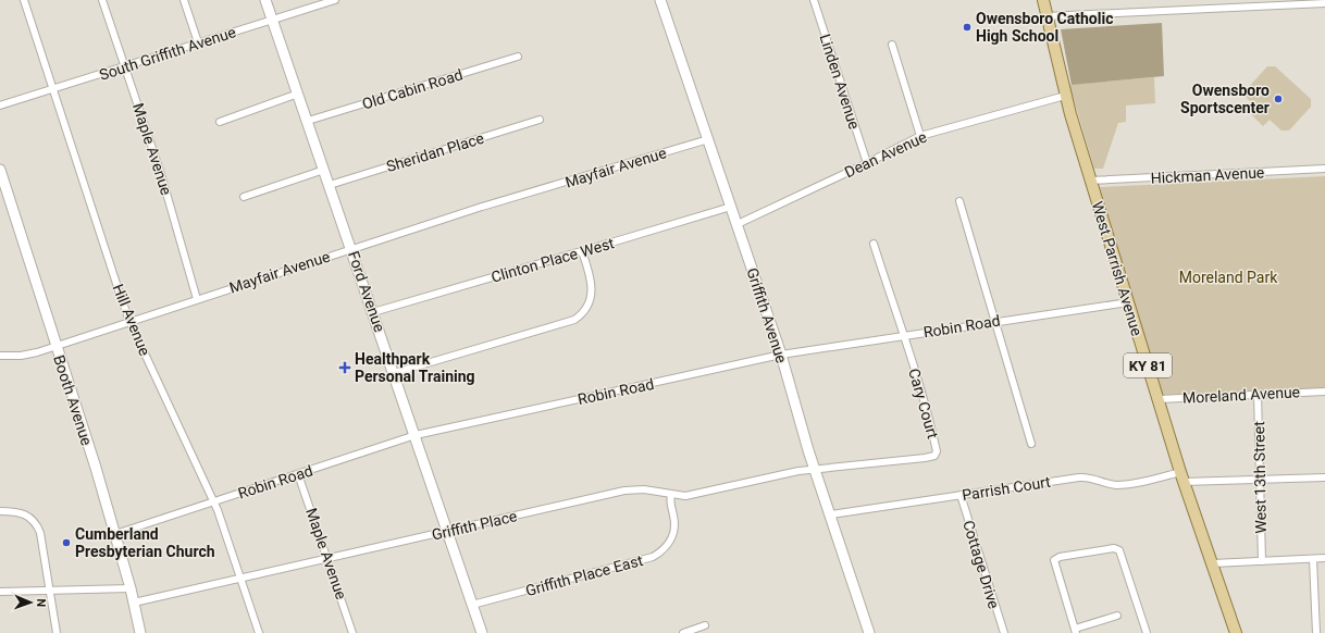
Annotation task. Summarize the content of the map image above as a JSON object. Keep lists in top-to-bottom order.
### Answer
{
  "streets": {
    "main road": ["West Parrish Avenue", "KY 81"],
    "street": [
      "South Griffith Avenue",
      "Linden Avenue",
      "Old Cabin Road",
      "Maple Avenue",
      "Sheridan Place",
      "Dean Avenue",
      "Mayfair Avenue",
      "Hickman Avenue",
      "Clinton Place West",
      "Ford Avenue",
      "Griffith Avenue",
      "Hill Avenue",
      "Robin Road",
      "Moreland Avenue",
      "Booth Avenue",
      "Cary Court",
      "West 13th Street",
      "Parrish Court",
      "Griffith Place",
      "Cottage Drive",
      "Griffith Place East"
    ]
  },
  "crossings": [
    ["South Griffith Avenue", "Maple Avenue"],
    ["South Griffith Avenue", "Ford Avenue"],
    ["South Griffith Avenue", "Hill Avenue"],
    ["Linden Avenue", "Dean Avenue"],
    ["Old Cabin Road", "Ford Avenue"],
    ["Maple Avenue", "Mayfair Avenue"],
    ["Maple Avenue", "Robin Road"],
    ["Maple Avenue", "Griffith Place"],
    ["Sheridan Place", "Ford Avenue"],
    ["Dean Avenue", "West Parrish Avenue"],
    ["Dean Avenue", "Griffith Avenue"],
    ["Mayfair Avenue", "Ford Avenue"],
    ["Mayfair Avenue", "Griffith Avenue"],
    ["Mayfair Avenue", "Hill Avenue"],
    ["Mayfair Avenue", "Booth Avenue"],
    ["Hickman Avenue", "West Parrish Avenue"],
    ["Clinton Place West", "Ford Avenue"],
    ["Clinton Place West", "Griffith Avenue"],
    ["West Parrish Avenue", "Robin Road"],
    ["West Parrish Avenue", "Moreland Avenue"],
    ["West Parrish Avenue", "Parrish Court"],
    ["Ford Avenue", "Robin Road"],
    ["Ford Avenue", "Griffith Place"],
    ["Ford Avenue", "Griffith Place East"],
    ["Griffith Avenue", "Robin Road"],
    ["Griffith Avenue", "Cary Court"],
    ["Griffith Avenue", "Parrish Court"],
    ["Griffith Avenue", "Griffith Place"],
    ["Hill Avenue", "Robin Road"],
    ["Hill Avenue", "Griffith Place"],
    ["Robin Road", "Booth Avenue"],
    ["Robin Road", "Cary Court"],
    ["Moreland Avenue", "West 13th Street"],
    ["Booth Avenue", "Griffith Place"],
    ["Cary Court", "Griffith Place"],
    ["West 13th Street", "Parrish Court"],
    ["Parrish Court", "Cottage Drive"],
    ["Griffith Place", "Griffith Place East"]
  ],
  "parks": ["Moreland Park"],
  "places": {
    "other": ["Owensboro Catholic High School", "Owensboro Sportscenter", "Cumberland Presbyterian Church"],
    "health": ["Healthpark Personal Training"]
  },
  "north": "right"
}
